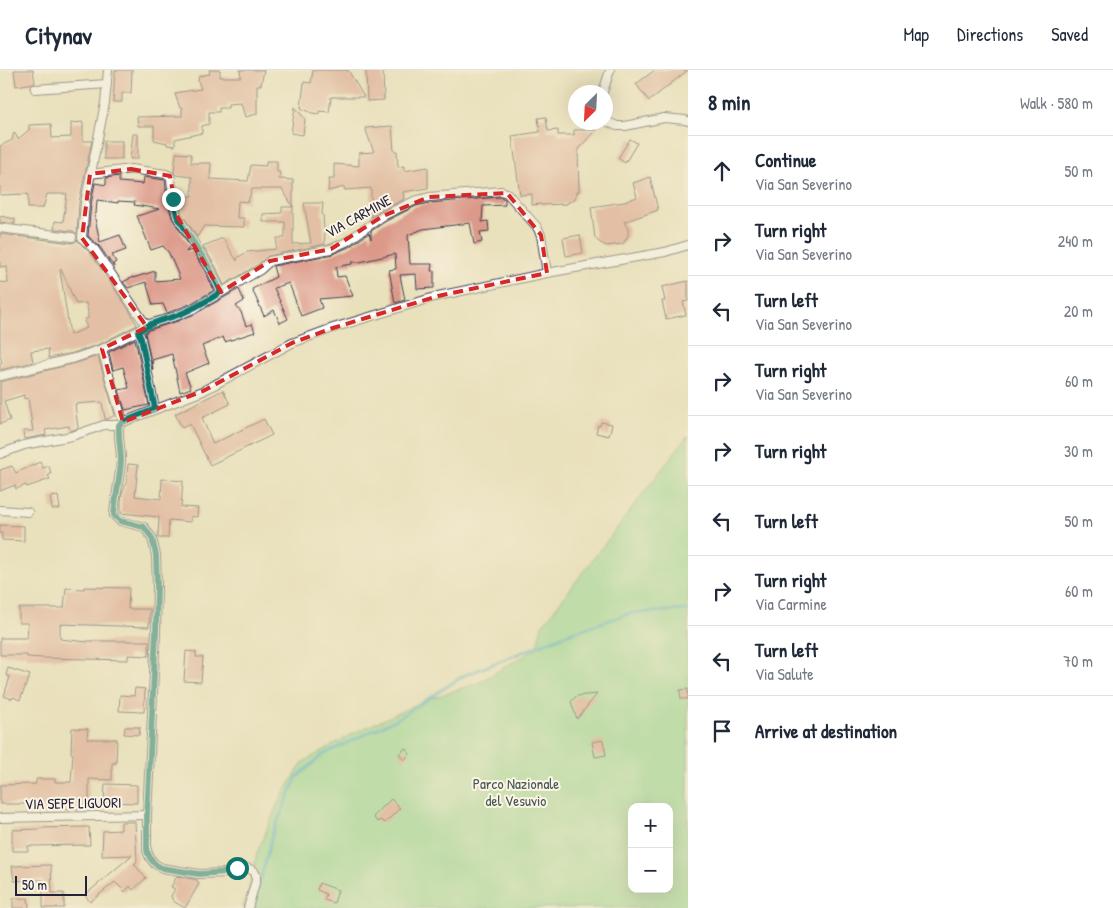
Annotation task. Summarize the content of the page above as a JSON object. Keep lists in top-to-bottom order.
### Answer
{
  "streets": {
    "street": ["VIA CARMINE", "VIA SEPE LIGUORI"]
  },
  "parks": ["Parco Nazionale del Vesuvio"],
  "scale_bar": "50 m",
  "north": "bottom left",
  "page": {
    "header": "Citynav",
    "nav": ["Map", "Directions", "Saved"],
    "heading": ["8 min", "Walk · 580 m"],
    "list": [
      ["Continue", "Via San Severino", "50 m"],
      ["Turn right", "Via San Severino", "240 m"],
      ["Turn left", "Via San Severino", "20 m"],
      ["Turn right", "Via San Severino", "60 m"],
      ["Turn right", "30 m"],
      ["Turn left", "50 m"],
      ["Turn right", "Via Carmine", "60 m"],
      ["Turn left", "Via Salute", "70 m"],
      "Arrive at destination"
    ],
    "map_buttons": ["+", "−"],
    "scale": "50 m"
  }
}
